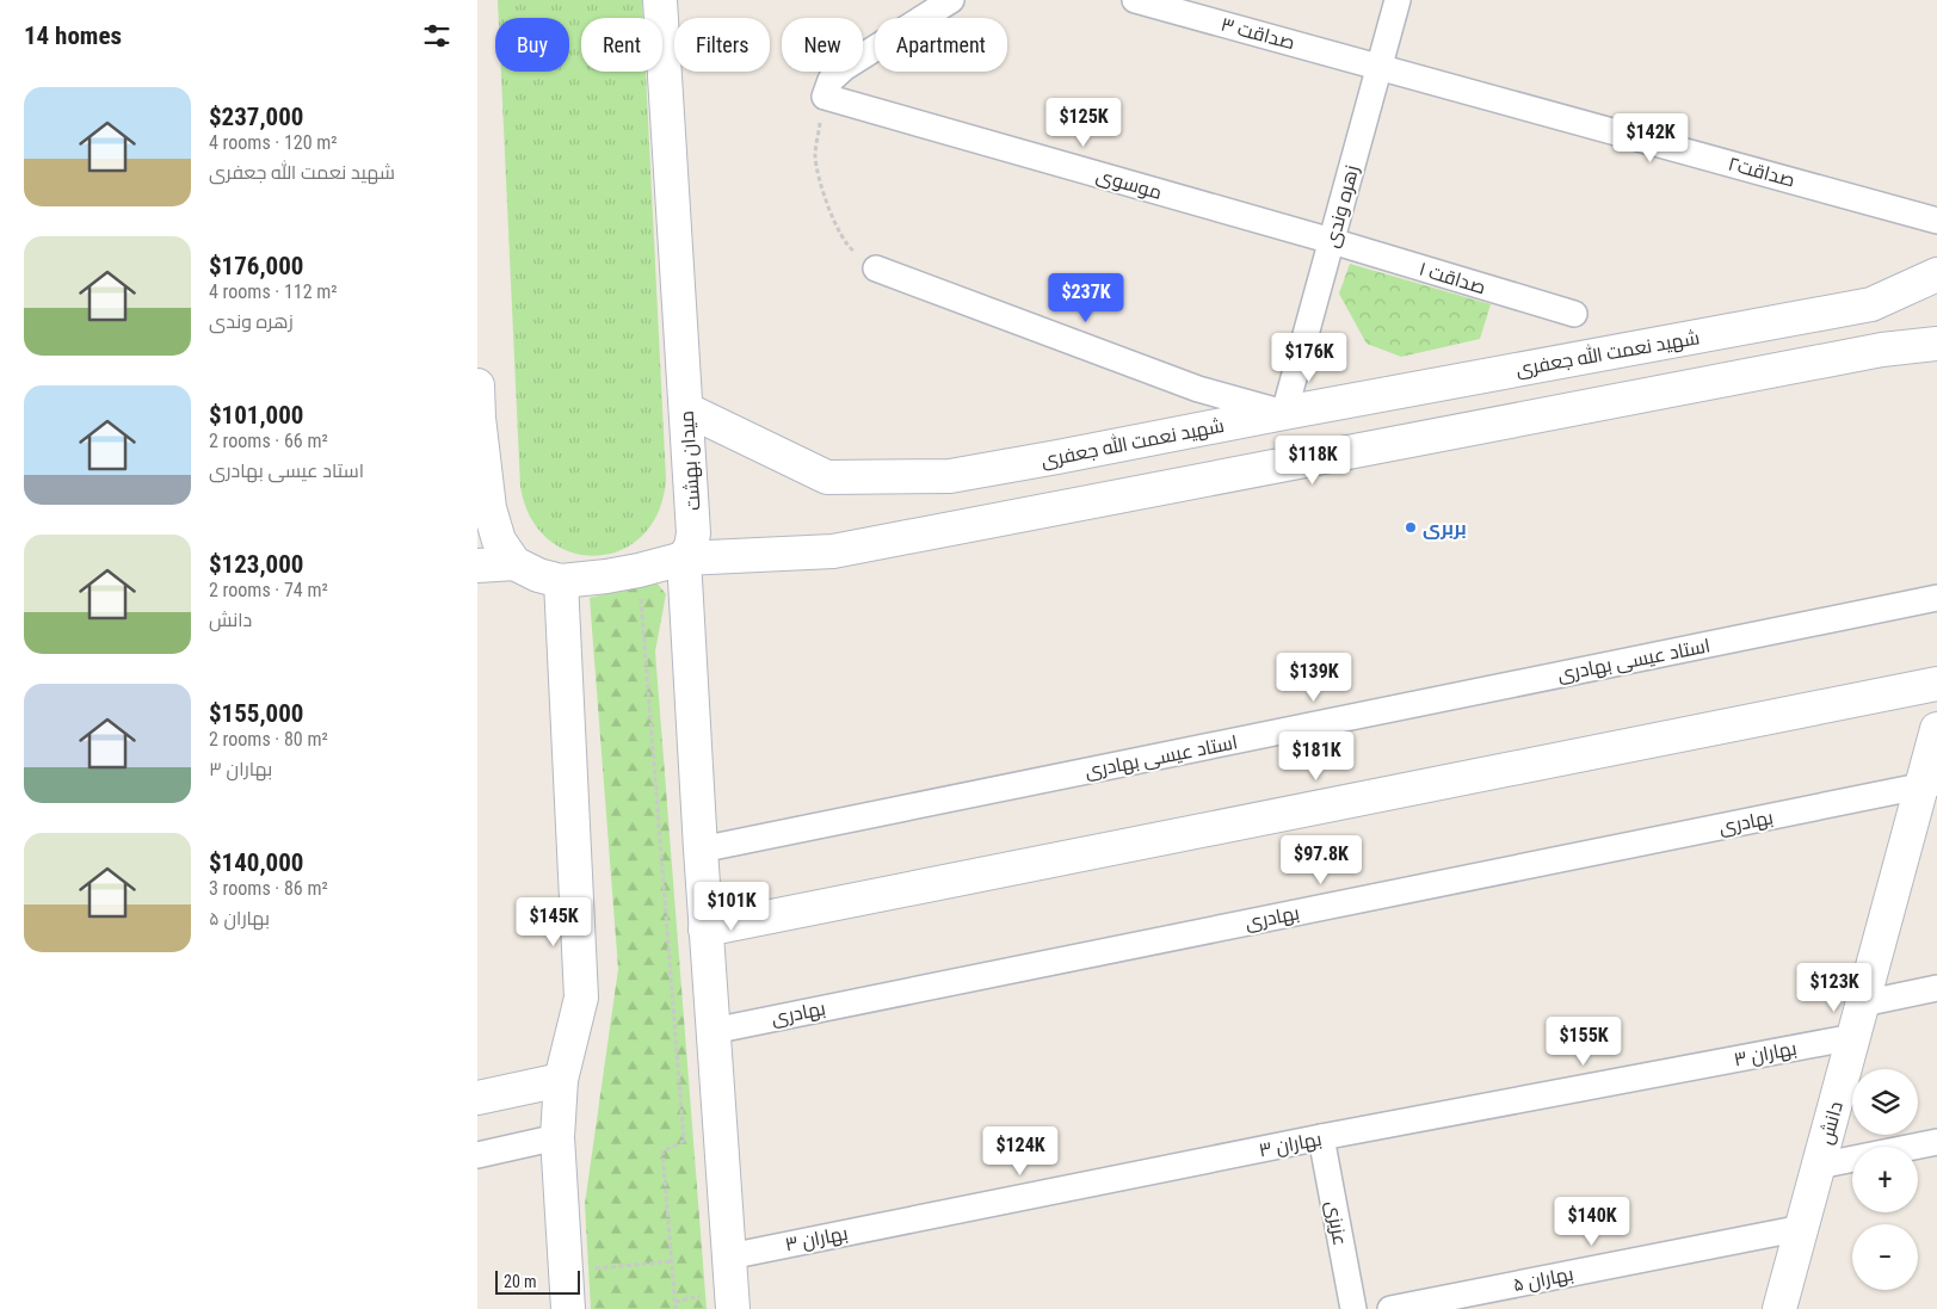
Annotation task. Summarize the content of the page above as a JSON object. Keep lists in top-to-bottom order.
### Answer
{
  "streets": {
    "main road": ["شهید نعمت الله جعفری", "میدان بهشت", "دانش"],
    "street": [
      "صداقت ۳",
      "صداقت۲",
      "موسوی",
      "زهره وندی",
      "صداقت ۱",
      "استاد عیسی بهادری",
      "بهادری",
      "بهاران ۳",
      "عزیزی",
      "بهاران ۵"
    ]
  },
  "crossings": [
    ["صداقت ۳", "صداقت۲"],
    ["صداقت ۳", "زهره وندی"],
    ["صداقت۲", "زهره وندی"],
    ["موسوی", "زهره وندی"],
    ["موسوی", "صداقت ۱"],
    ["زهره وندی", "صداقت ۱"],
    ["زهره وندی", "شهید نعمت الله جعفری"],
    ["شهید نعمت الله جعفری", "میدان بهشت"],
    ["بهادری", "دانش"],
    ["بهاران ۳", "دانش"],
    ["بهاران ۳", "عزیزی"],
    ["دانش", "بهاران ۵"]
  ],
  "places": ["بربری"],
  "scale_bar": "20 m",
  "page": {
    "heading": "14 homes",
    "chip": [
      "Buy",
      "Rent",
      "Filters",
      "New",
      "Apartment"
    ],
    "list": [
      {
        "name": "$237,000",
        "note": "4 rooms · 120 m² · شهید نعمت الله جعفری"
      },
      {
        "name": "$176,000",
        "note": "4 rooms · 112 m² · زهره وندی"
      },
      {
        "name": "$101,000",
        "note": "2 rooms · 66 m² · استاد عیسی بهادری"
      },
      {
        "name": "$123,000",
        "note": "2 rooms · 74 m² · دانش"
      },
      {
        "name": "$155,000",
        "note": "2 rooms · 80 m² · بهاران ۳"
      },
      {
        "name": "$140,000",
        "note": "3 rooms · 86 m² · بهاران ۵"
      }
    ],
    "price": [
      "$125K",
      "$142K",
      "$237K",
      "$176K",
      "$118K",
      "$139K",
      "$181K",
      "$97.8K",
      "$101K",
      "$145K",
      "$123K",
      "$155K",
      "$124K",
      "$140K"
    ],
    "map_buttons": ["+", "−"],
    "scale": "20 m"
  }
}
